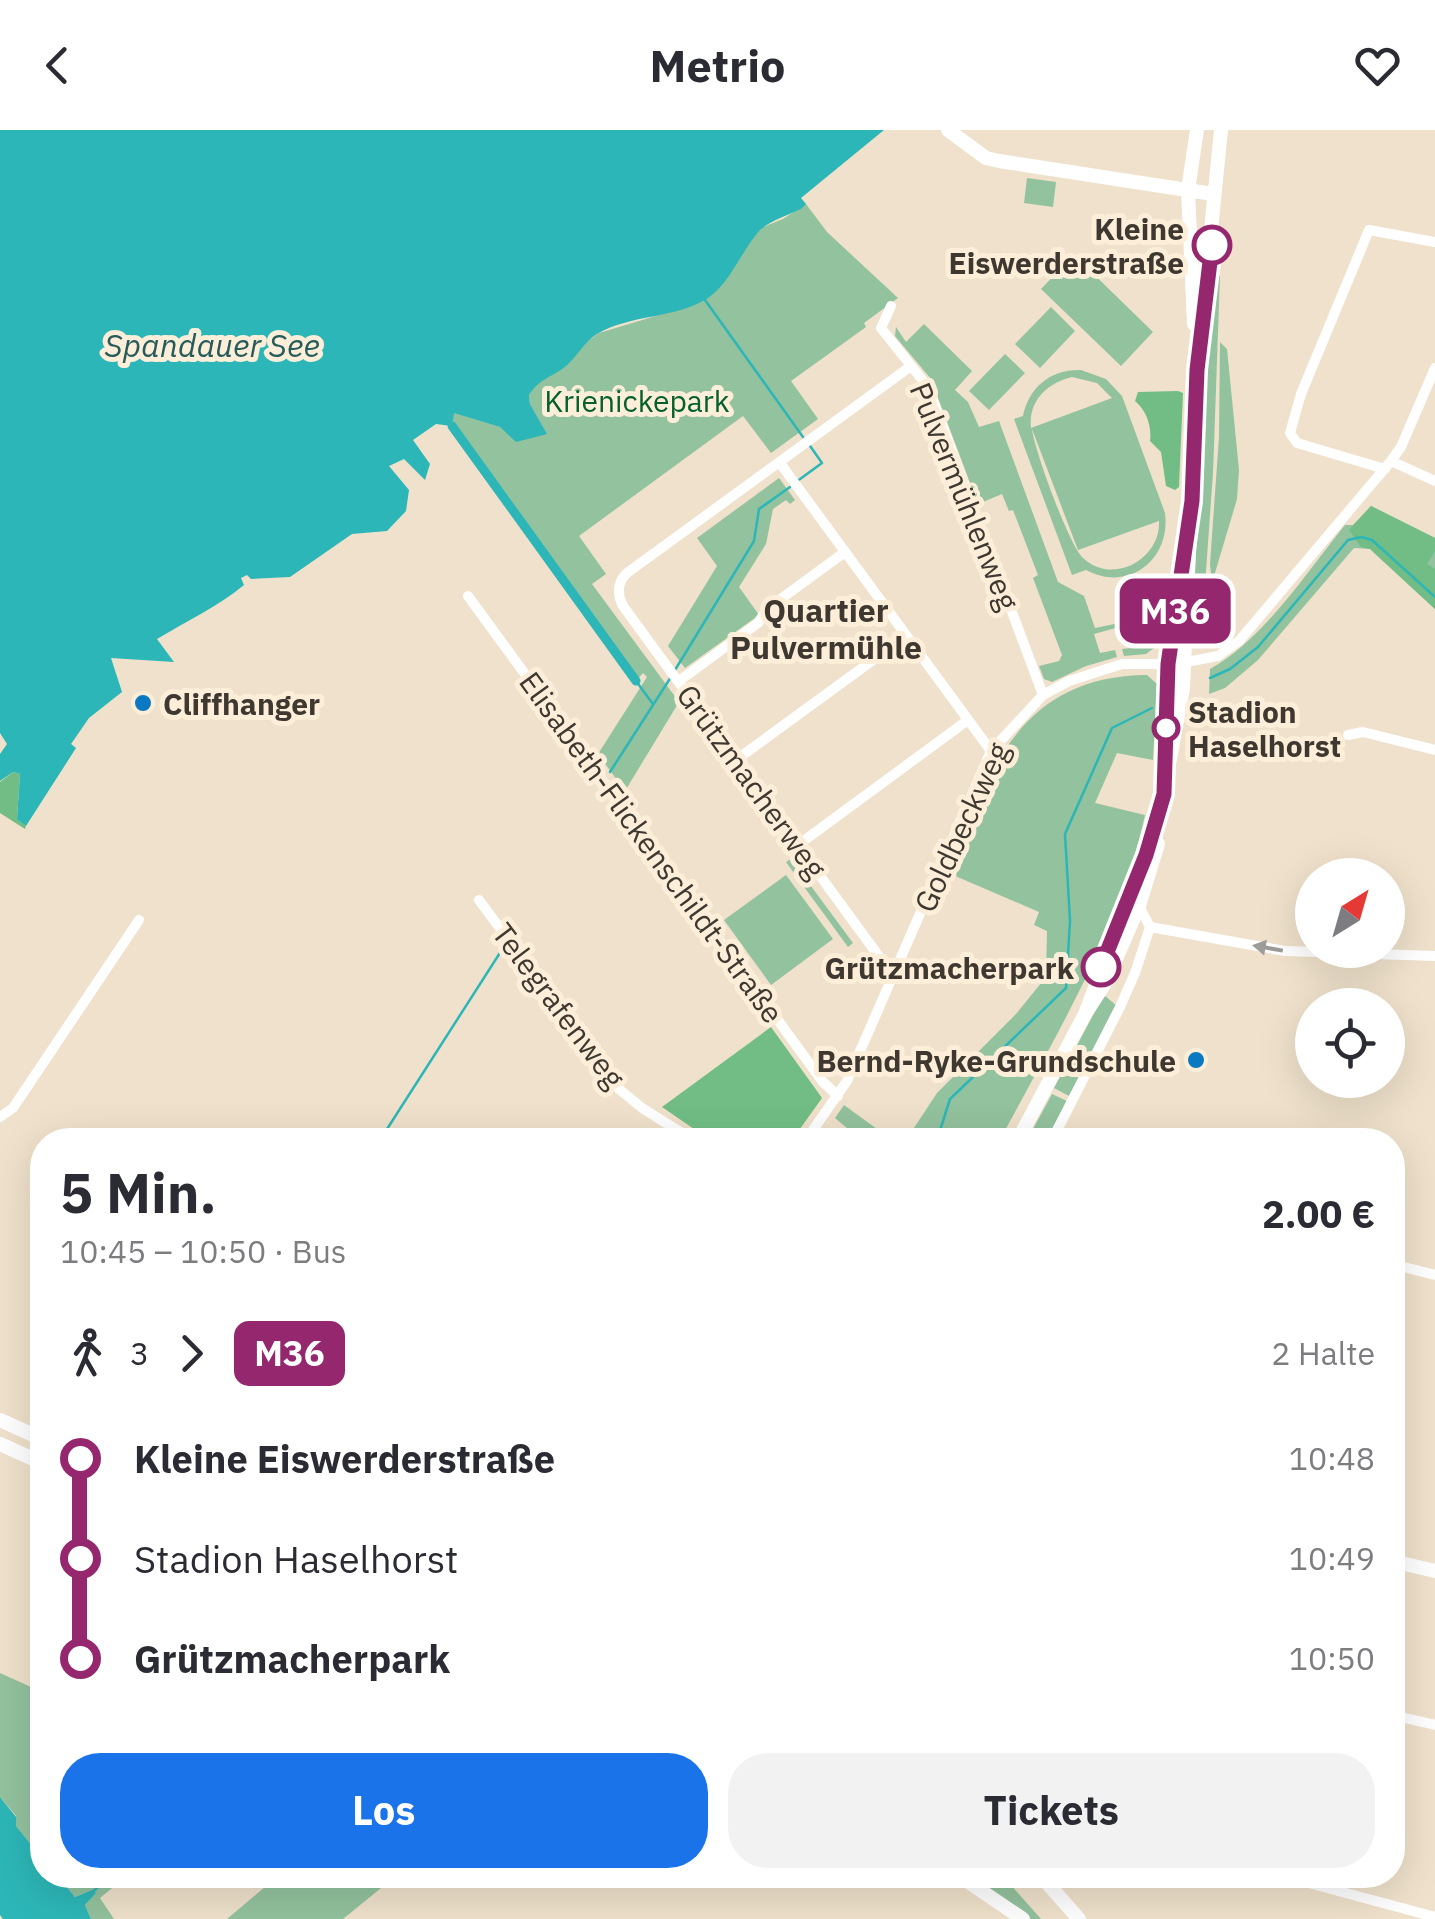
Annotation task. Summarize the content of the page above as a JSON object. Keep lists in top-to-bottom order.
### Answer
{
  "streets": {
    "street": [
      "Pulvermühlenweg",
      "Grützmacherweg",
      "Goldbeckweg",
      "Elisabeth-Flickenschildt-Straße",
      "Telegrafenweg"
    ]
  },
  "crossings": [
    ["Pulvermühlenweg", "Goldbeckweg"],
    ["Grützmacherweg", "Goldbeckweg"],
    ["Goldbeckweg", "Elisabeth-Flickenschildt-Straße"]
  ],
  "districts": ["Quartier Pulvermühle"],
  "water": ["Spandauer See"],
  "parks": ["Krienickepark"],
  "places": [
    "Kleine Eiswerderstraße",
    "Cliffhanger",
    "Stadion Haselhorst",
    "Grützmacherpark",
    "Bernd-Ryke-Grundschule"
  ],
  "lines": ["bus line M36"],
  "north": "top right",
  "page": {
    "header": "Metrio",
    "on_map": "M36",
    "heading": ["5 Min.", "10:45 – 10:50 · Bus", "2.00 €"],
    "legs": ["3", "M36", "2 Halte"],
    "list": [
      {
        "name": "Kleine Eiswerderstraße",
        "value": "10:48"
      },
      {
        "name": "Stadion Haselhorst",
        "value": "10:49"
      },
      {
        "name": "Grützmacherpark",
        "value": "10:50"
      }
    ],
    "buttons": ["Los", "Tickets"]
  }
}
